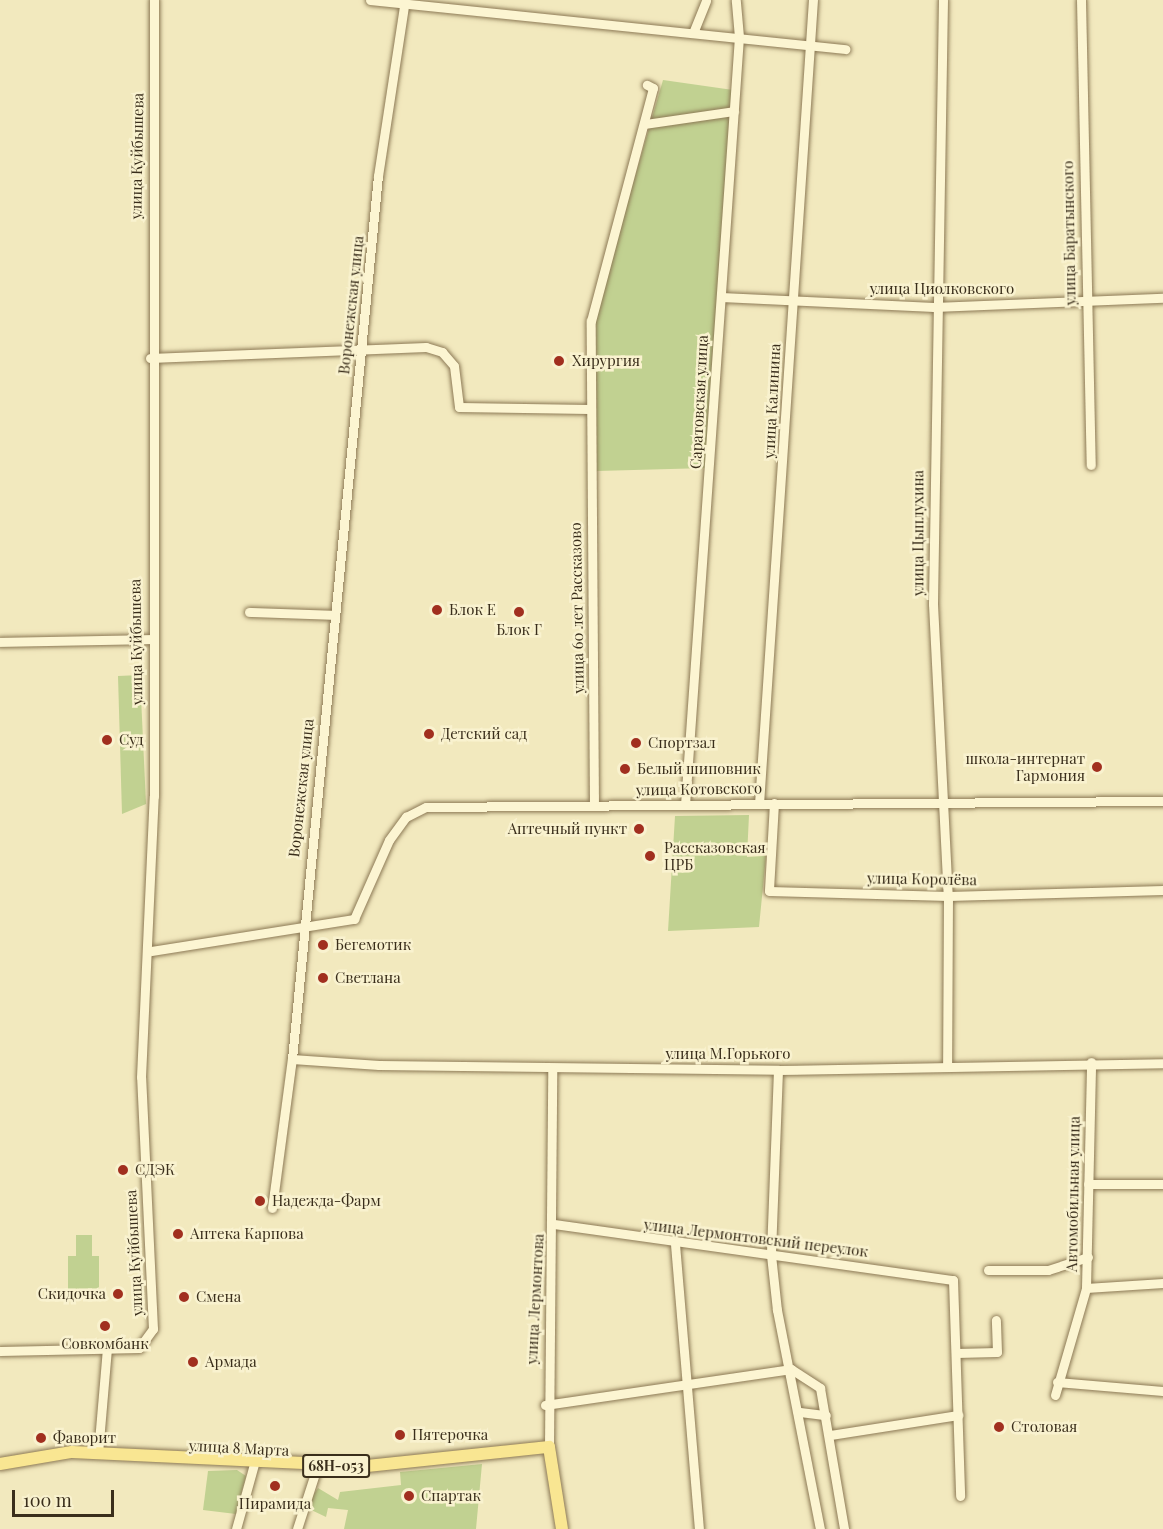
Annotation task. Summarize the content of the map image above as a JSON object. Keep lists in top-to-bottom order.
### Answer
{
  "streets": {
    "main road": ["улица Лермонтова", "улица 8 Марта", "68Н-053"],
    "street": [
      "улица Куйбышева",
      "улица Баратынского",
      "улица Циолковского",
      "Воронежская улица",
      "улица Калинина",
      "Саратовская улица",
      "улица Цыплухина",
      "улица 60 лет Рассказово",
      "улица Котовского",
      "улица Королёва",
      "улица М.Горького",
      "Автомобильная улица",
      "улица Лермонтовский переулок"
    ]
  },
  "crossings": [
    ["улица Баратынского", "улица Циолковского"],
    ["улица Циолковского", "улица Калинина"],
    ["улица Циолковского", "Саратовская улица"],
    ["улица Циолковского", "улица Цыплухина"],
    ["Воронежская улица", "улица Котовского"],
    ["Воронежская улица", "улица М.Горького"],
    ["улица Калинина", "улица Котовского"],
    ["Саратовская улица", "улица Котовского"],
    ["улица Цыплухина", "улица Котовского"],
    ["улица Цыплухина", "улица Королёва"],
    ["улица Цыплухина", "улица М.Горького"],
    ["улица 60 лет Рассказово", "улица Котовского"],
    ["улица Котовского", "улица Королёва"],
    ["улица М.Горького", "Автомобильная улица"],
    ["улица М.Горького", "улица Лермонтова"],
    ["улица Лермонтовский переулок", "улица Лермонтова"],
    ["улица Лермонтова", "улица 8 Марта"]
  ],
  "places": [
    "Хирургия",
    "Блок Е",
    "Блок Г",
    "Детский сад",
    "Суд",
    "Спортзал",
    "школа-интернат Гармония",
    "Белый шиповник",
    "Аптечный пункт",
    "Рассказовская ЦРБ",
    "Бегемотик",
    "Светлана",
    "СДЭК",
    "Надежда-Фарм",
    "Аптека Карпова",
    "Скидочка",
    "Смена",
    "Совкомбанк",
    "Армада",
    "Столовая",
    "Пятерочка",
    "Фаворит",
    "Пирамида",
    "Спартак"
  ],
  "scale_bar": "100 m"
}
